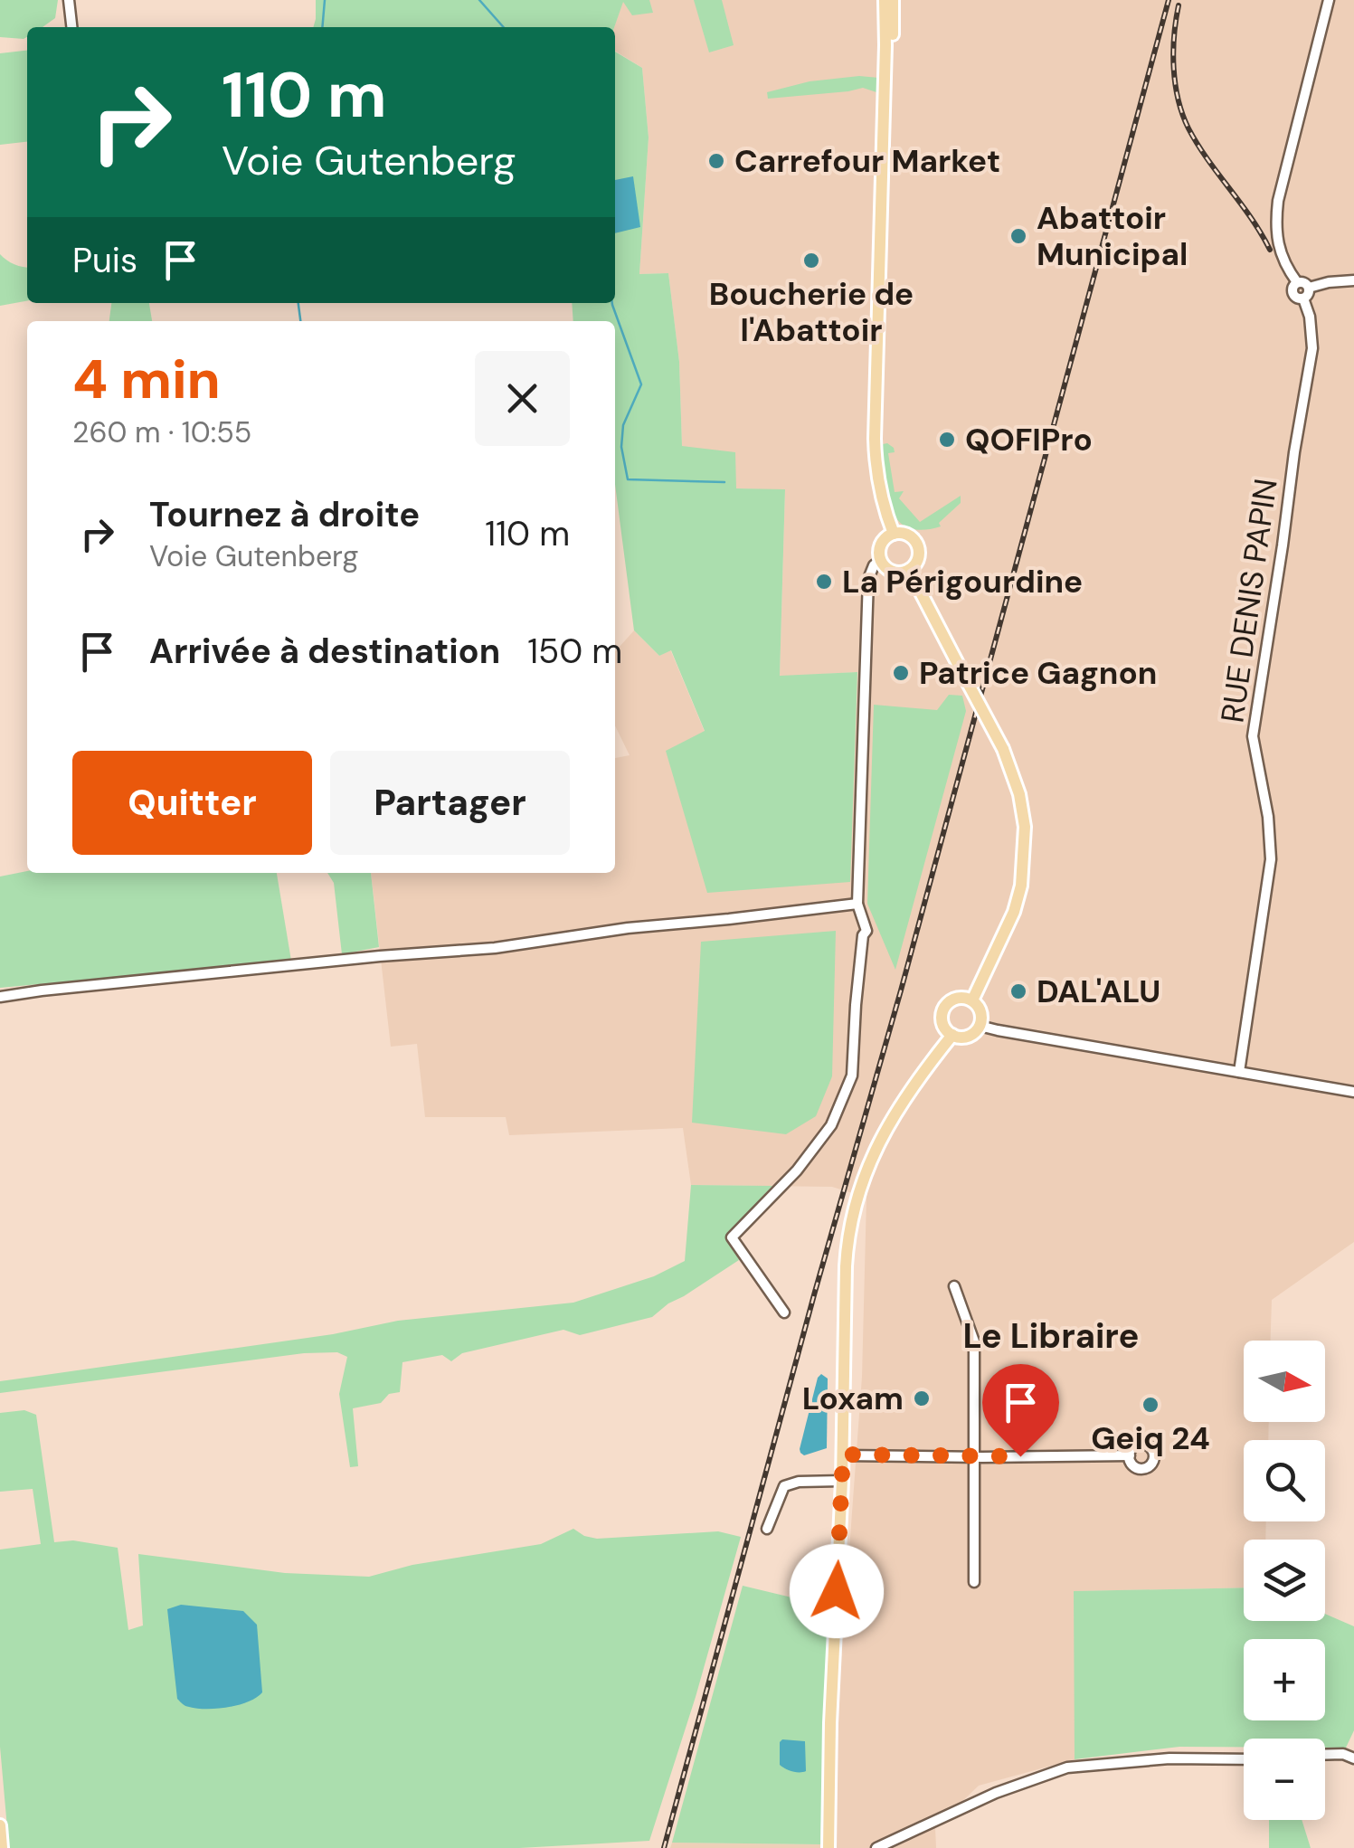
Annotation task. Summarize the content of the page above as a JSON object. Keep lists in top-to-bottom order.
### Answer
{
  "streets": {
    "street": ["RUE DENIS PAPIN"]
  },
  "districts": ["Le Libraire"],
  "places": [
    "Carrefour Market",
    "Abattoir Municipal",
    "Boucherie de l'Abattoir",
    "QOFIPro",
    "La Périgourdine",
    "Patrice Gagnon",
    "DAL'ALU",
    "Loxam",
    "Geiq 24"
  ],
  "north": "right",
  "page": {
    "turn": ["110 m", "Voie Gutenberg"],
    "then": "Puis",
    "heading": ["4 min", "260 m · 10:55"],
    "list": [
      {
        "name": "Tournez à droite",
        "note": "Voie Gutenberg",
        "value": "110 m"
      },
      {
        "name": "Arrivée à destination",
        "value": "150 m"
      }
    ],
    "buttons": ["Quitter", "Partager"],
    "map_buttons": ["+", "−"]
  }
}
